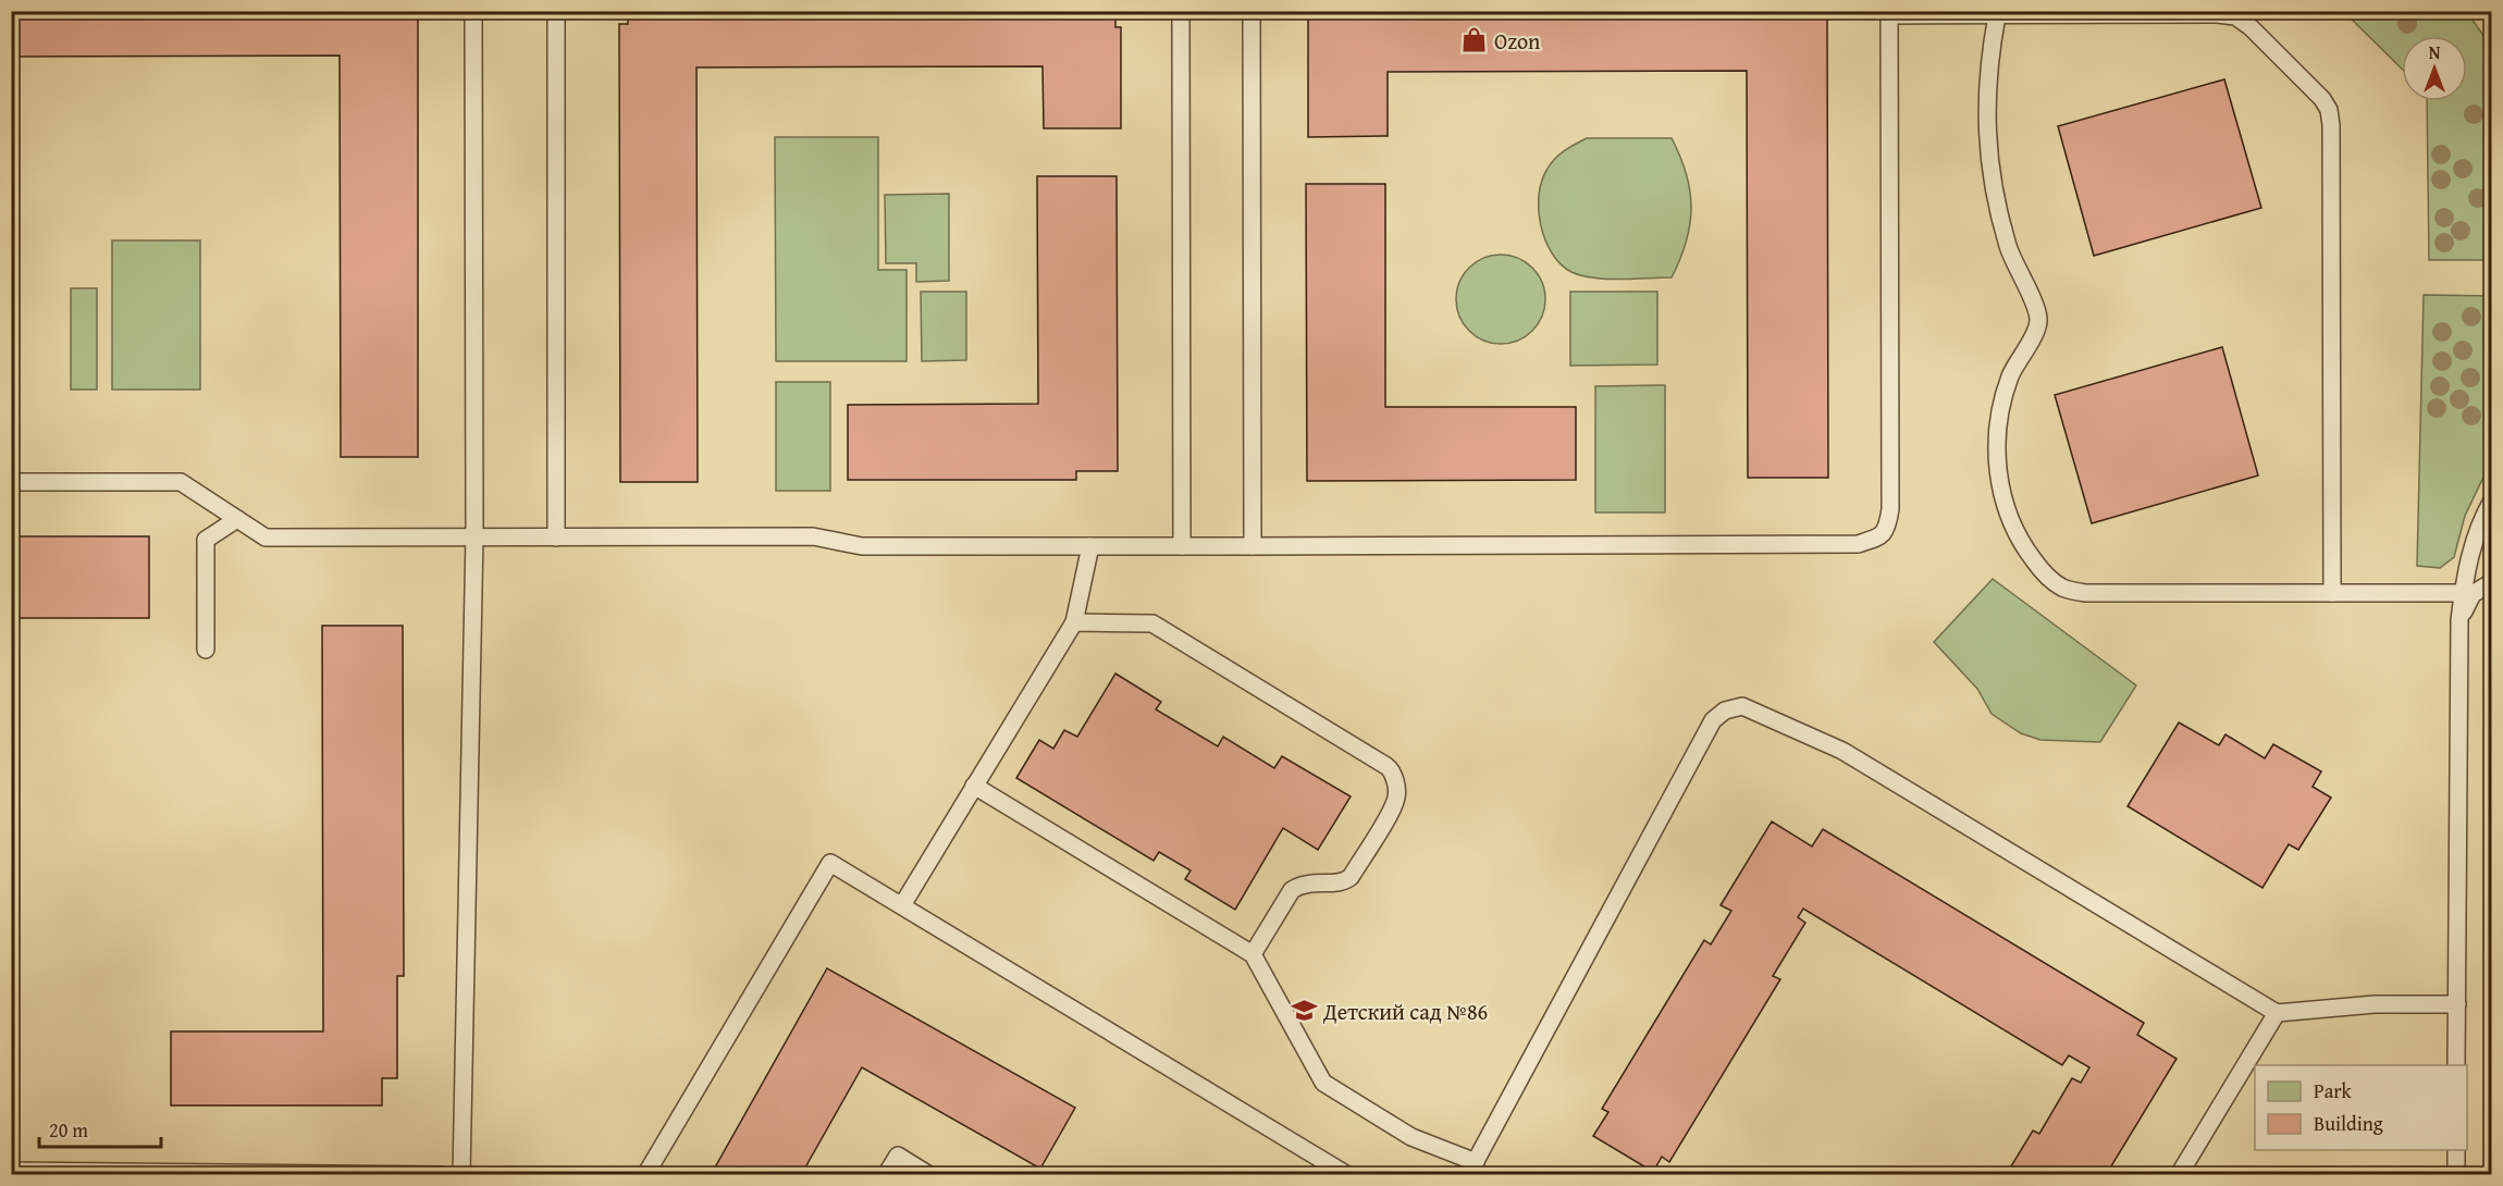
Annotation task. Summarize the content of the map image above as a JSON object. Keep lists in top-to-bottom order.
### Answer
{
  "places": {
    "shop": ["Ozon"],
    "school or university": ["Детский сад №86"]
  },
  "legend": ["Park", "Building"],
  "scale_bar": "20 m",
  "north": "top"
}
